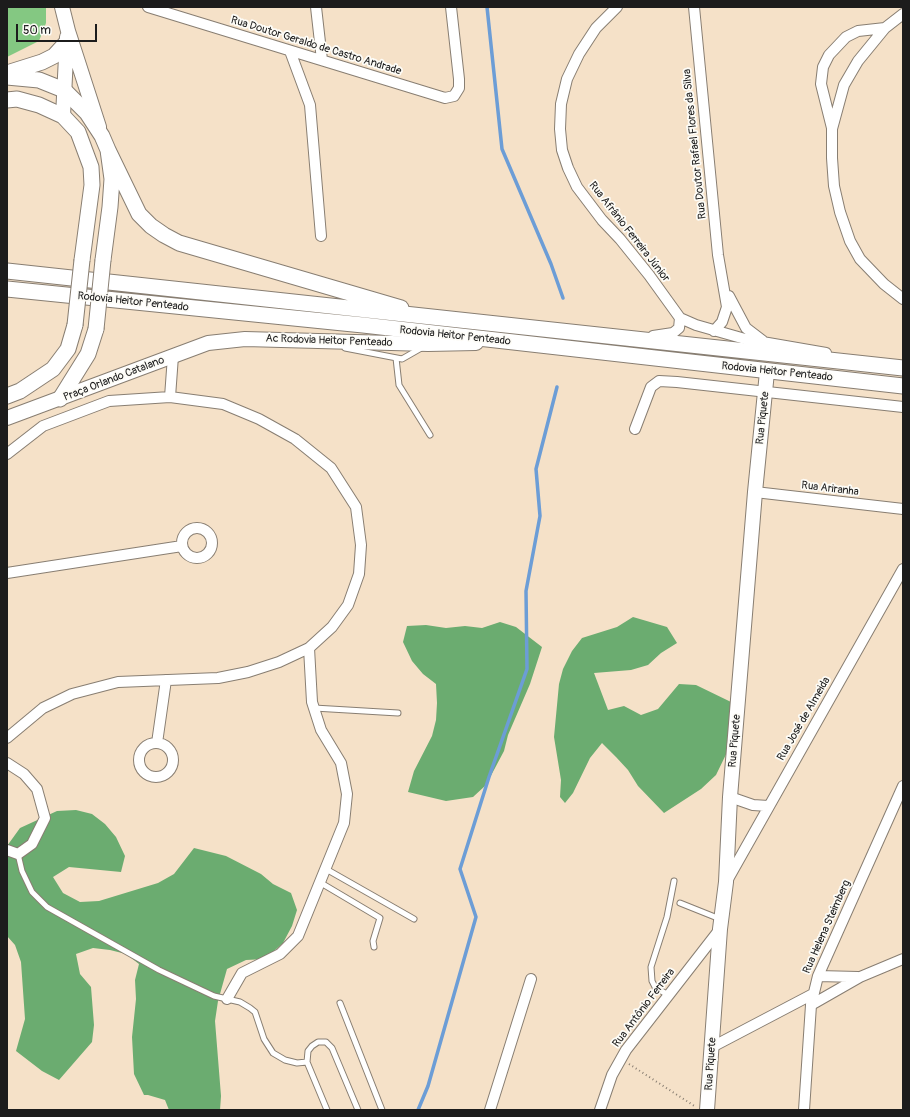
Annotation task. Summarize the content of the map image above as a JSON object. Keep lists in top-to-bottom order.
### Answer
{
  "streets": {
    "main road": ["Rodovia Heitor Penteado"],
    "street": [
      "Rua Doutor Geraldo de Castro Andrade",
      "Rua Doutor Rafael Flores da Silva",
      "Rua Afrânio Ferreira Júnior",
      "Ac Rodovia Heitor Penteado",
      "Praça Orlando Catalano",
      "Rua Piquete",
      "Rua Ariranha",
      "Rua José de Almeida",
      "Rua Helena Steimberg",
      "Rua Antônio Ferreira"
    ]
  },
  "crossings": [
    ["Rodovia Heitor Penteado", "Ac Rodovia Heitor Penteado"],
    ["Rodovia Heitor Penteado", "Rua Piquete"],
    ["Ac Rodovia Heitor Penteado", "Praça Orlando Catalano"],
    ["Rua Piquete", "Rua Ariranha"],
    ["Rua Piquete", "Rua José de Almeida"],
    ["Rua Piquete", "Rua Antônio Ferreira"]
  ],
  "scale_bar": "50 m"
}
